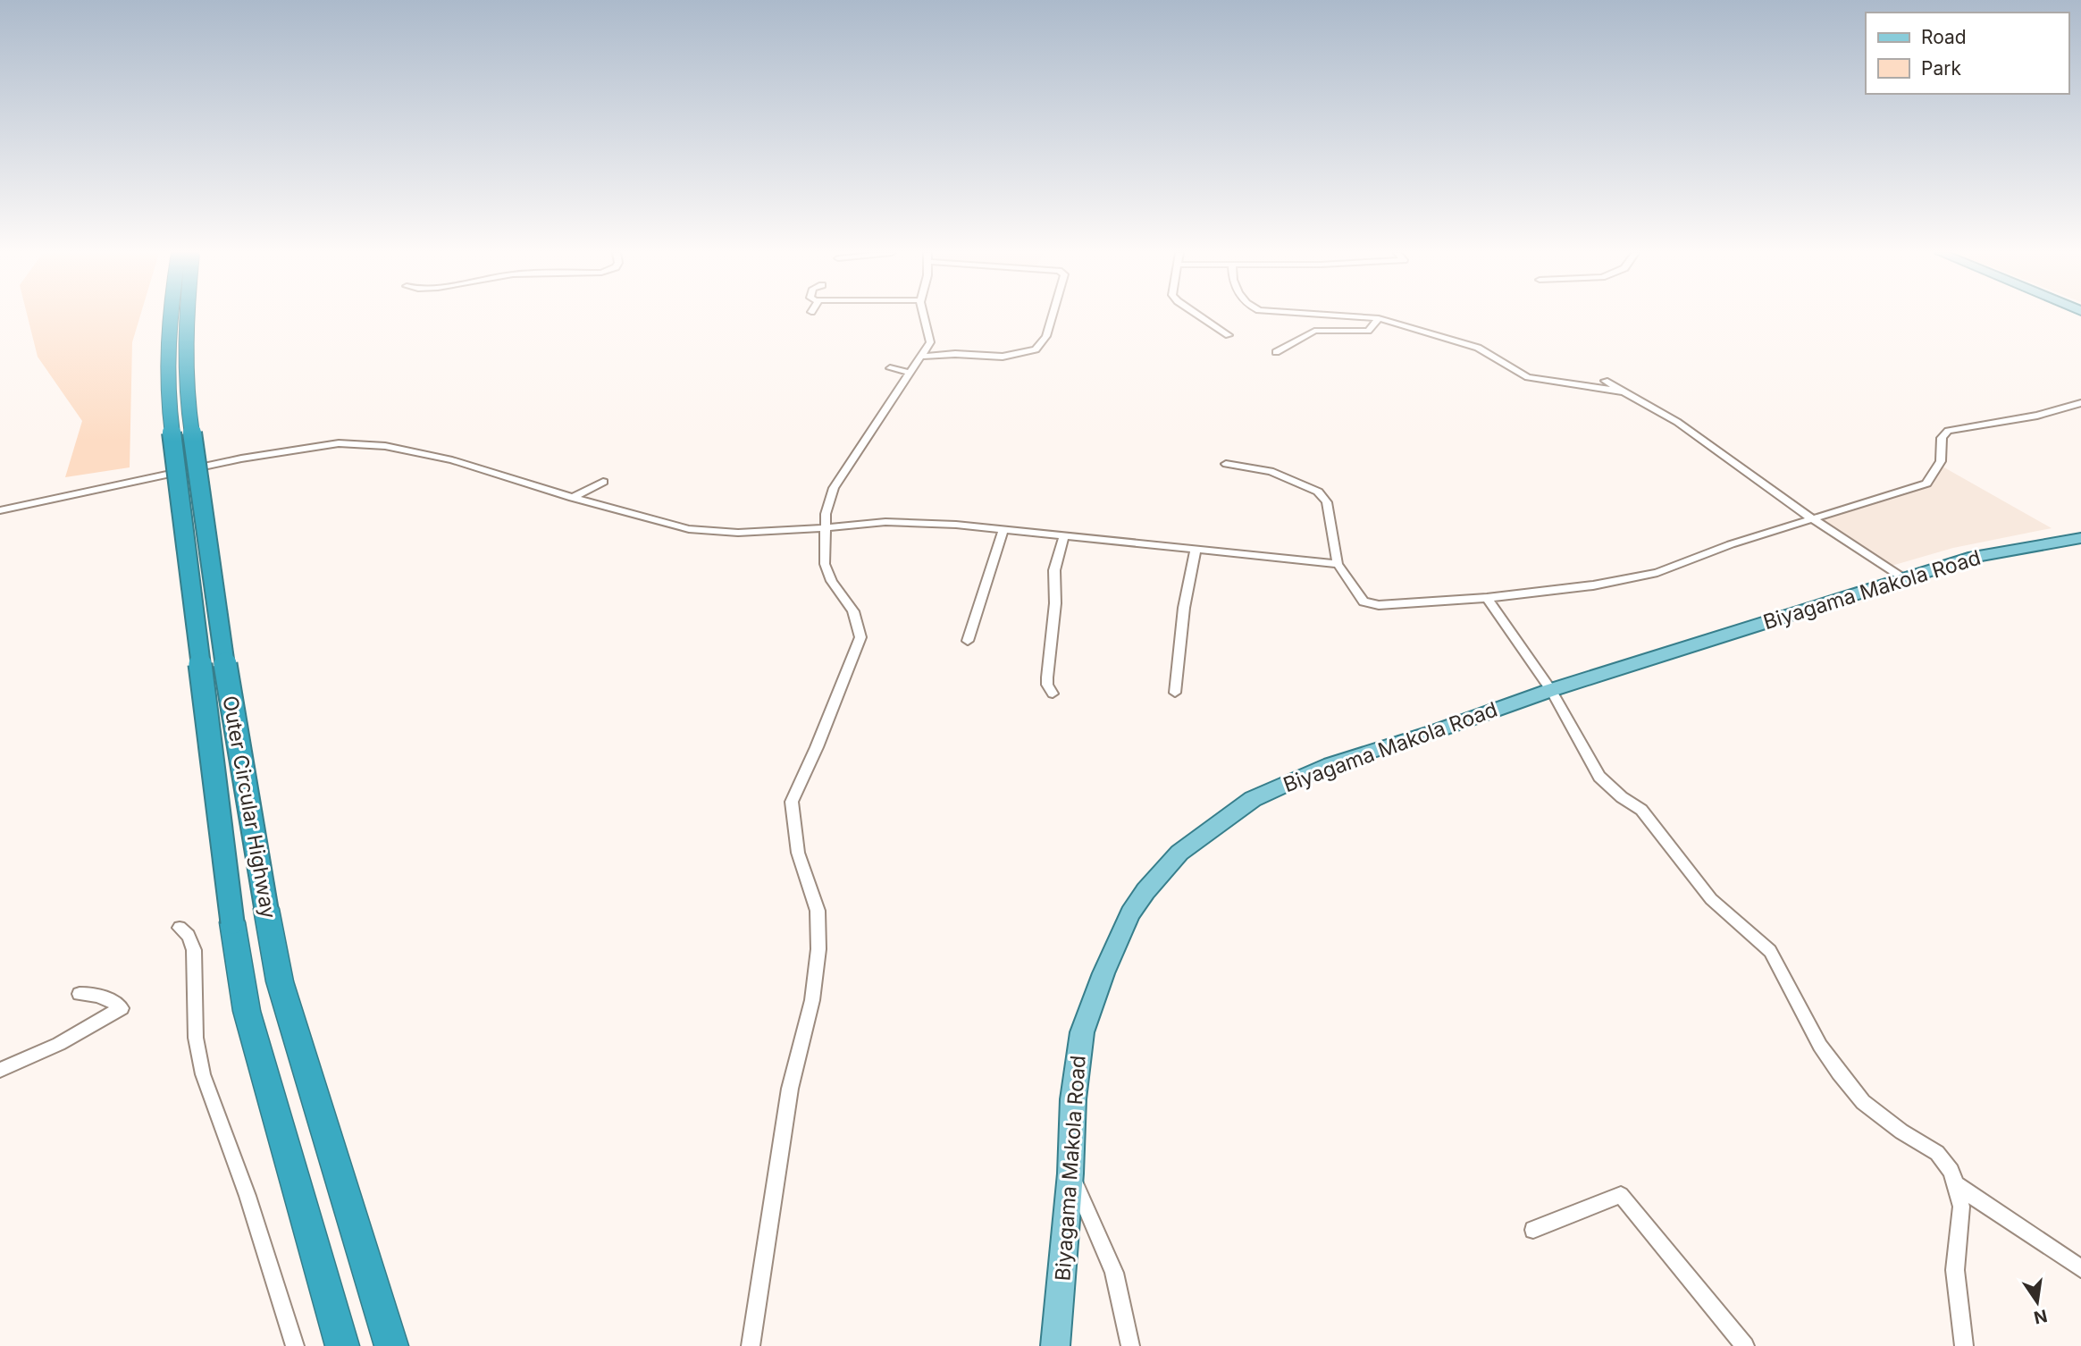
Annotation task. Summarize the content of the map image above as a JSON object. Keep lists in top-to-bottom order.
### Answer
{
  "streets": {
    "highway": ["Outer Circular Highway"],
    "main road": ["Biyagama Makola Road"]
  },
  "legend": ["Road", "Park"],
  "north": "bottom"
}
